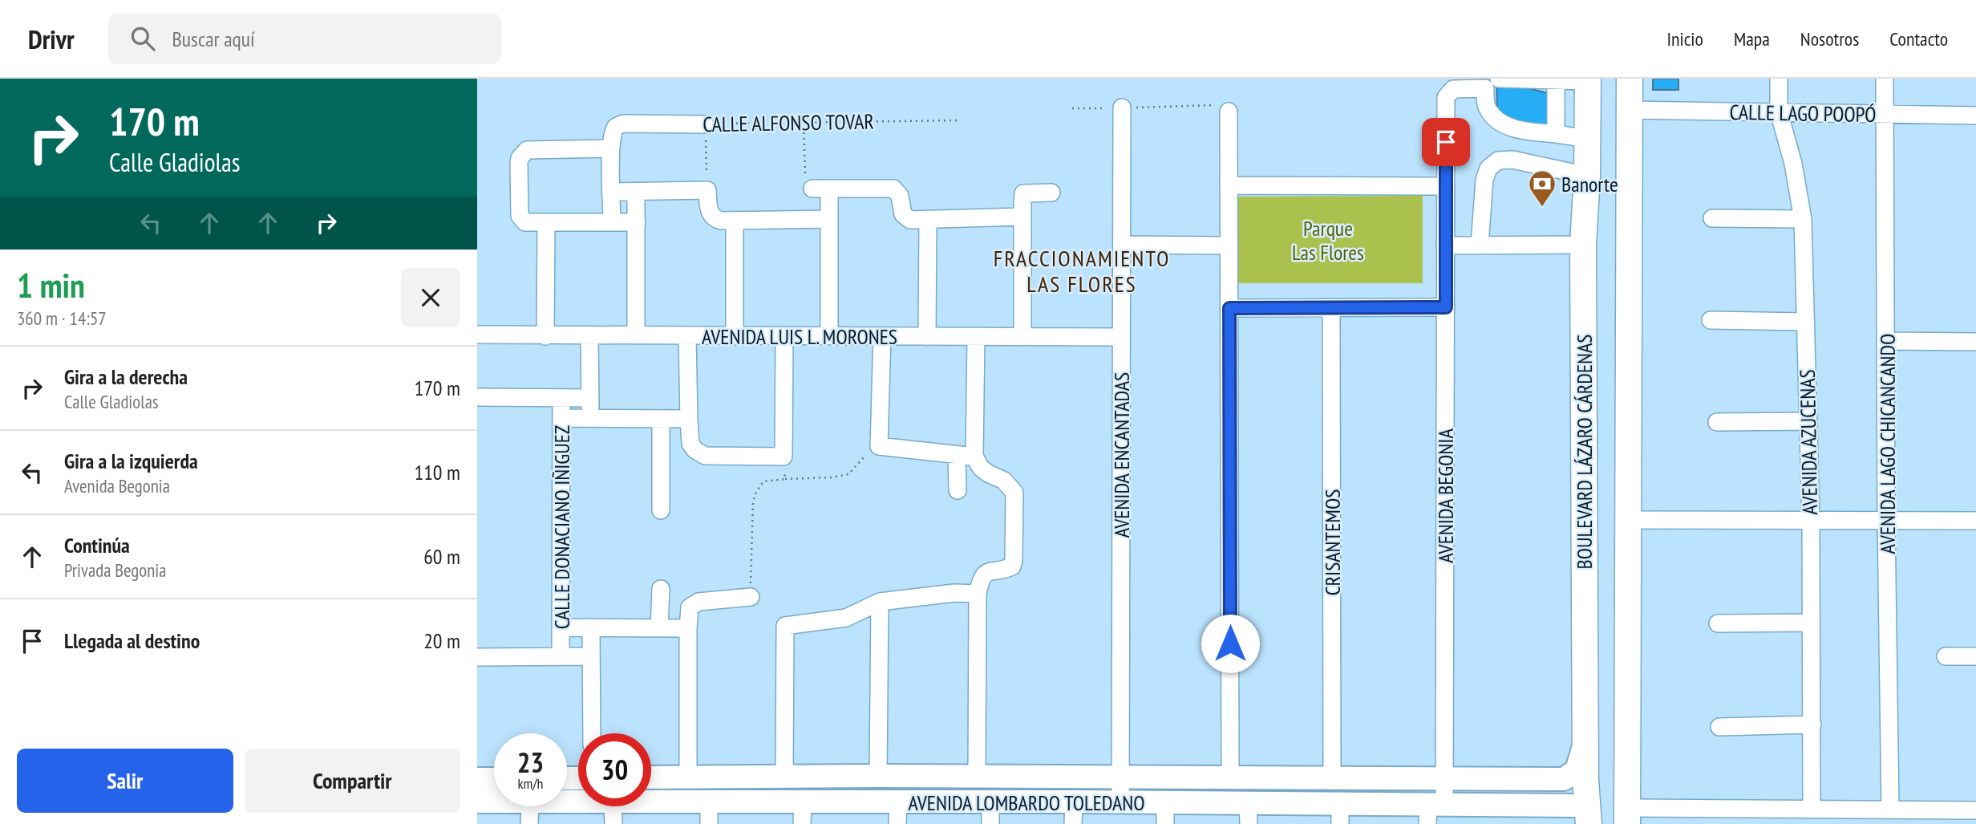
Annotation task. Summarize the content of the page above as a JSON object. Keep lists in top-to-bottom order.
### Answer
{
  "streets": {
    "highway": ["BOULEVARD LÁZARO CÁRDENAS"],
    "main road": ["AVENIDA LOMBARDO TOLEDANO"],
    "street": [
      "CALLE LAGO POOPÓ",
      "CALLE ALFONSO TOVAR",
      "AVENIDA LUIS L. MORONES",
      "AVENIDA AZUCENAS",
      "AVENIDA LAGO CHICANCANDO",
      "AVENIDA ENCANTADAS",
      "AVENIDA BEGONIA",
      "CALLE DONACIANO IÑIGUEZ",
      "CRISANTEMOS"
    ]
  },
  "crossings": [
    ["CALLE LAGO POOPÓ", "AVENIDA AZUCENAS"],
    ["CALLE LAGO POOPÓ", "AVENIDA LAGO CHICANCANDO"],
    ["AVENIDA LUIS L. MORONES", "AVENIDA ENCANTADAS"],
    ["AVENIDA LUIS L. MORONES", "CALLE DONACIANO IÑIGUEZ"],
    ["BOULEVARD LÁZARO CÁRDENAS", "AVENIDA LOMBARDO TOLEDANO"],
    ["AVENIDA ENCANTADAS", "AVENIDA LOMBARDO TOLEDANO"],
    ["AVENIDA BEGONIA", "AVENIDA LOMBARDO TOLEDANO"],
    ["CRISANTEMOS", "AVENIDA LOMBARDO TOLEDANO"]
  ],
  "districts": ["FRACCIONAMIENTO LAS FLORES"],
  "parks": ["Parque Las Flores"],
  "places": {
    "bank": ["Banorte"]
  },
  "page": {
    "header": "Drivr",
    "search": "Buscar aquí",
    "nav": [
      "Inicio",
      "Mapa",
      "Nosotros",
      "Contacto"
    ],
    "turn": ["170 m", "Calle Gladiolas"],
    "heading": ["1 min", "360 m · 14:57"],
    "list": [
      {
        "name": "Gira a la derecha",
        "note": "Calle Gladiolas",
        "value": "170 m"
      },
      {
        "name": "Gira a la izquierda",
        "note": "Avenida Begonia",
        "value": "110 m"
      },
      {
        "name": "Continúa",
        "note": "Privada Begonia",
        "value": "60 m"
      },
      {
        "name": "Llegada al destino",
        "value": "20 m"
      }
    ],
    "speed": "23 km/h",
    "limit": "30",
    "buttons": ["Salir", "Compartir"]
  }
}
